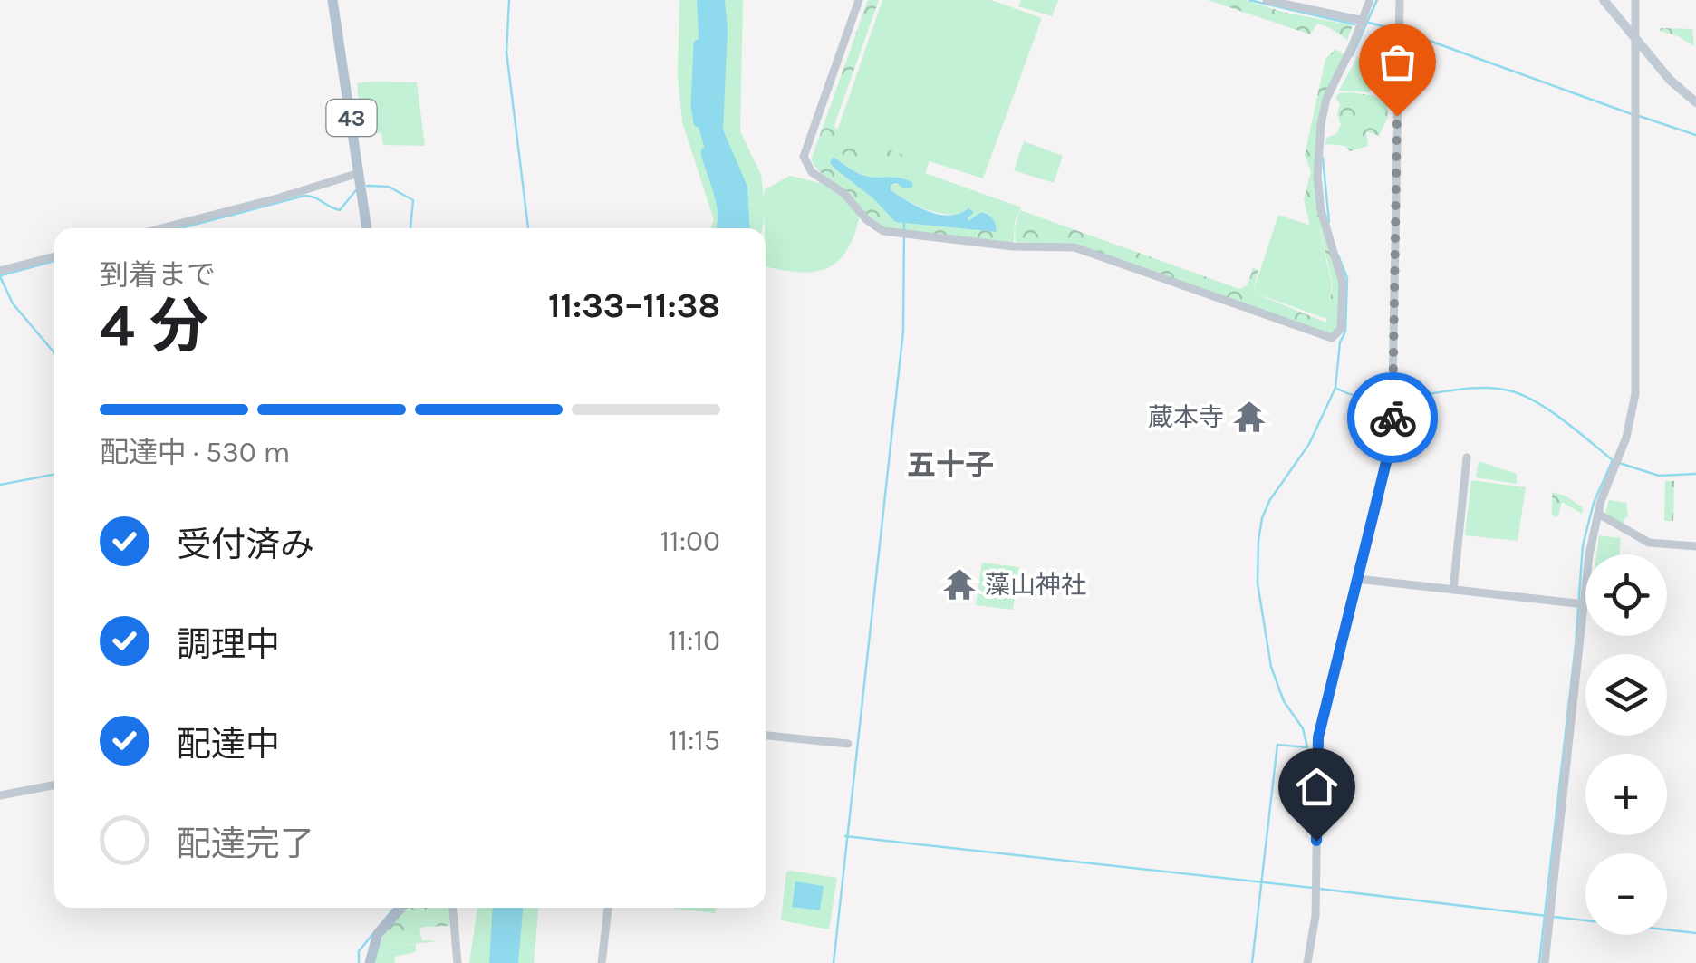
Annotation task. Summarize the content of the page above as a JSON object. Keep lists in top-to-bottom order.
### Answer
{
  "streets": {
    "main road": ["43"]
  },
  "districts": ["五十子"],
  "places": {
    "temple": ["蔵本寺", "藻山神社"]
  },
  "page": {
    "heading": ["4 分", "到着まで", "11:33–11:38"],
    "bar": "配達中 · 530 m",
    "list": [
      ["受付済み", "11:00"],
      ["調理中", "11:10"],
      ["配達中", "11:15"],
      "配達完了"
    ],
    "map_buttons": ["+", "−"]
  }
}
